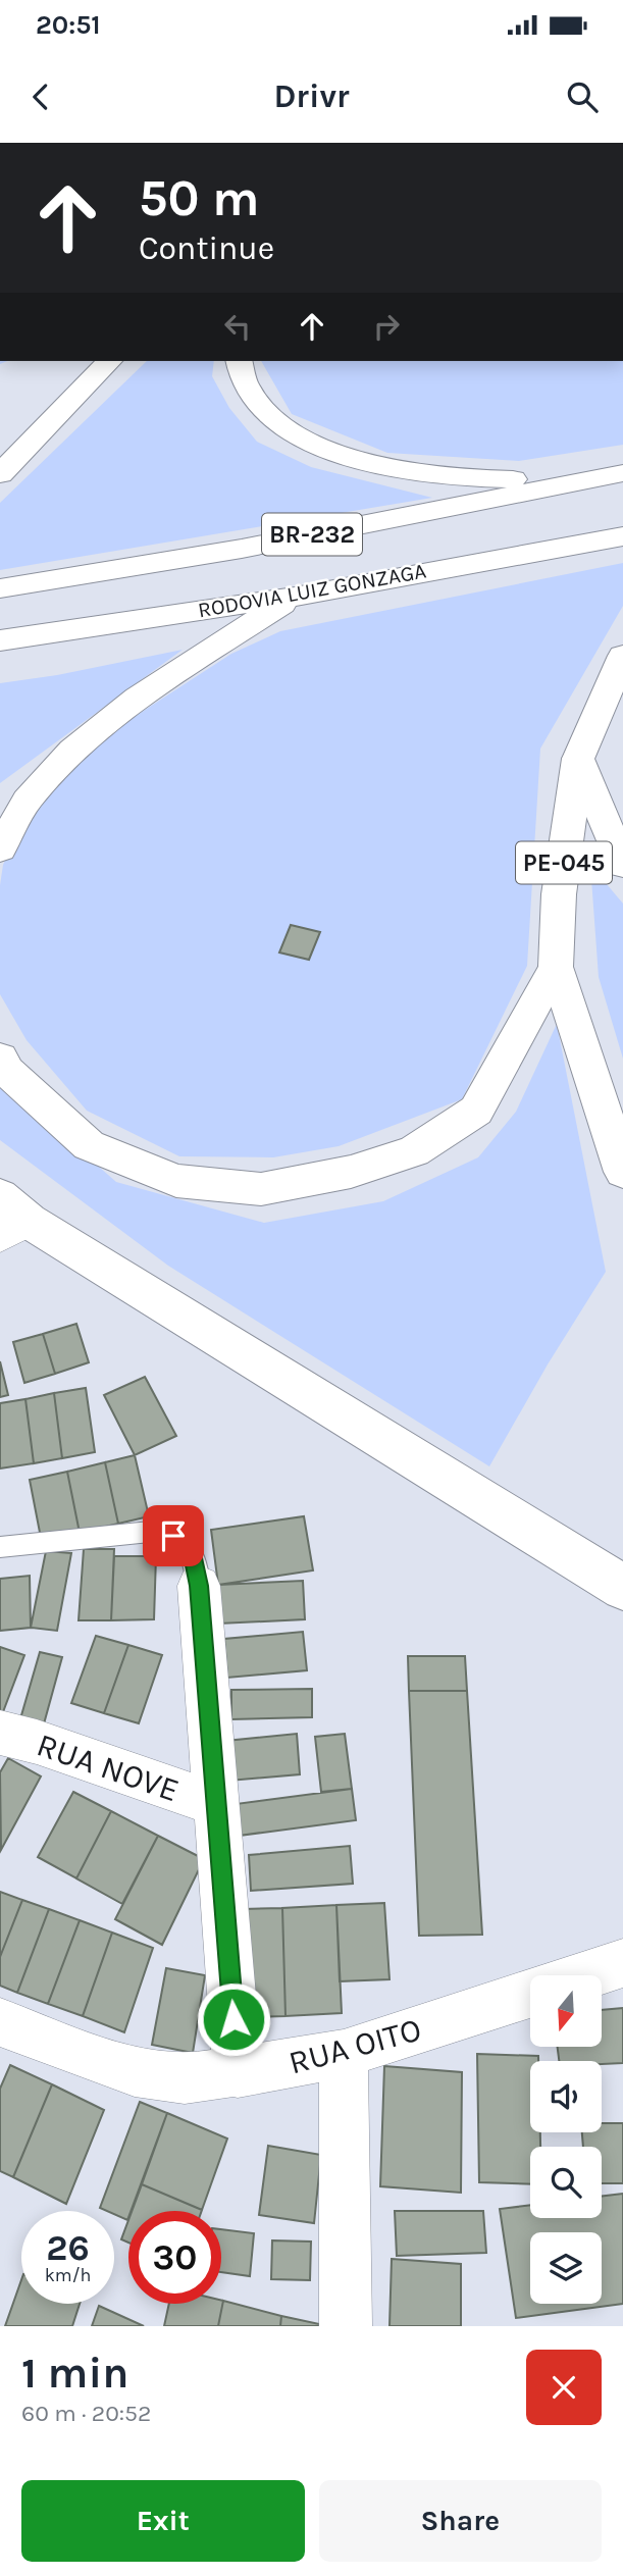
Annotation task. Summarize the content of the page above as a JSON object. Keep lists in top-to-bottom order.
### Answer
{
  "streets": {
    "main road": ["BR-232", "RODOVIA LUIZ GONZAGA", "PE-045"],
    "street": ["RUA NOVE", "RUA OITO"]
  },
  "north": "bottom",
  "page": {
    "status": "20:51",
    "header": "Drivr",
    "turn": ["50 m", "Continue"],
    "speed": "26 km/h",
    "limit": "30",
    "heading": ["1 min", "60 m · 20:52"],
    "buttons": ["Exit", "Share"]
  }
}
